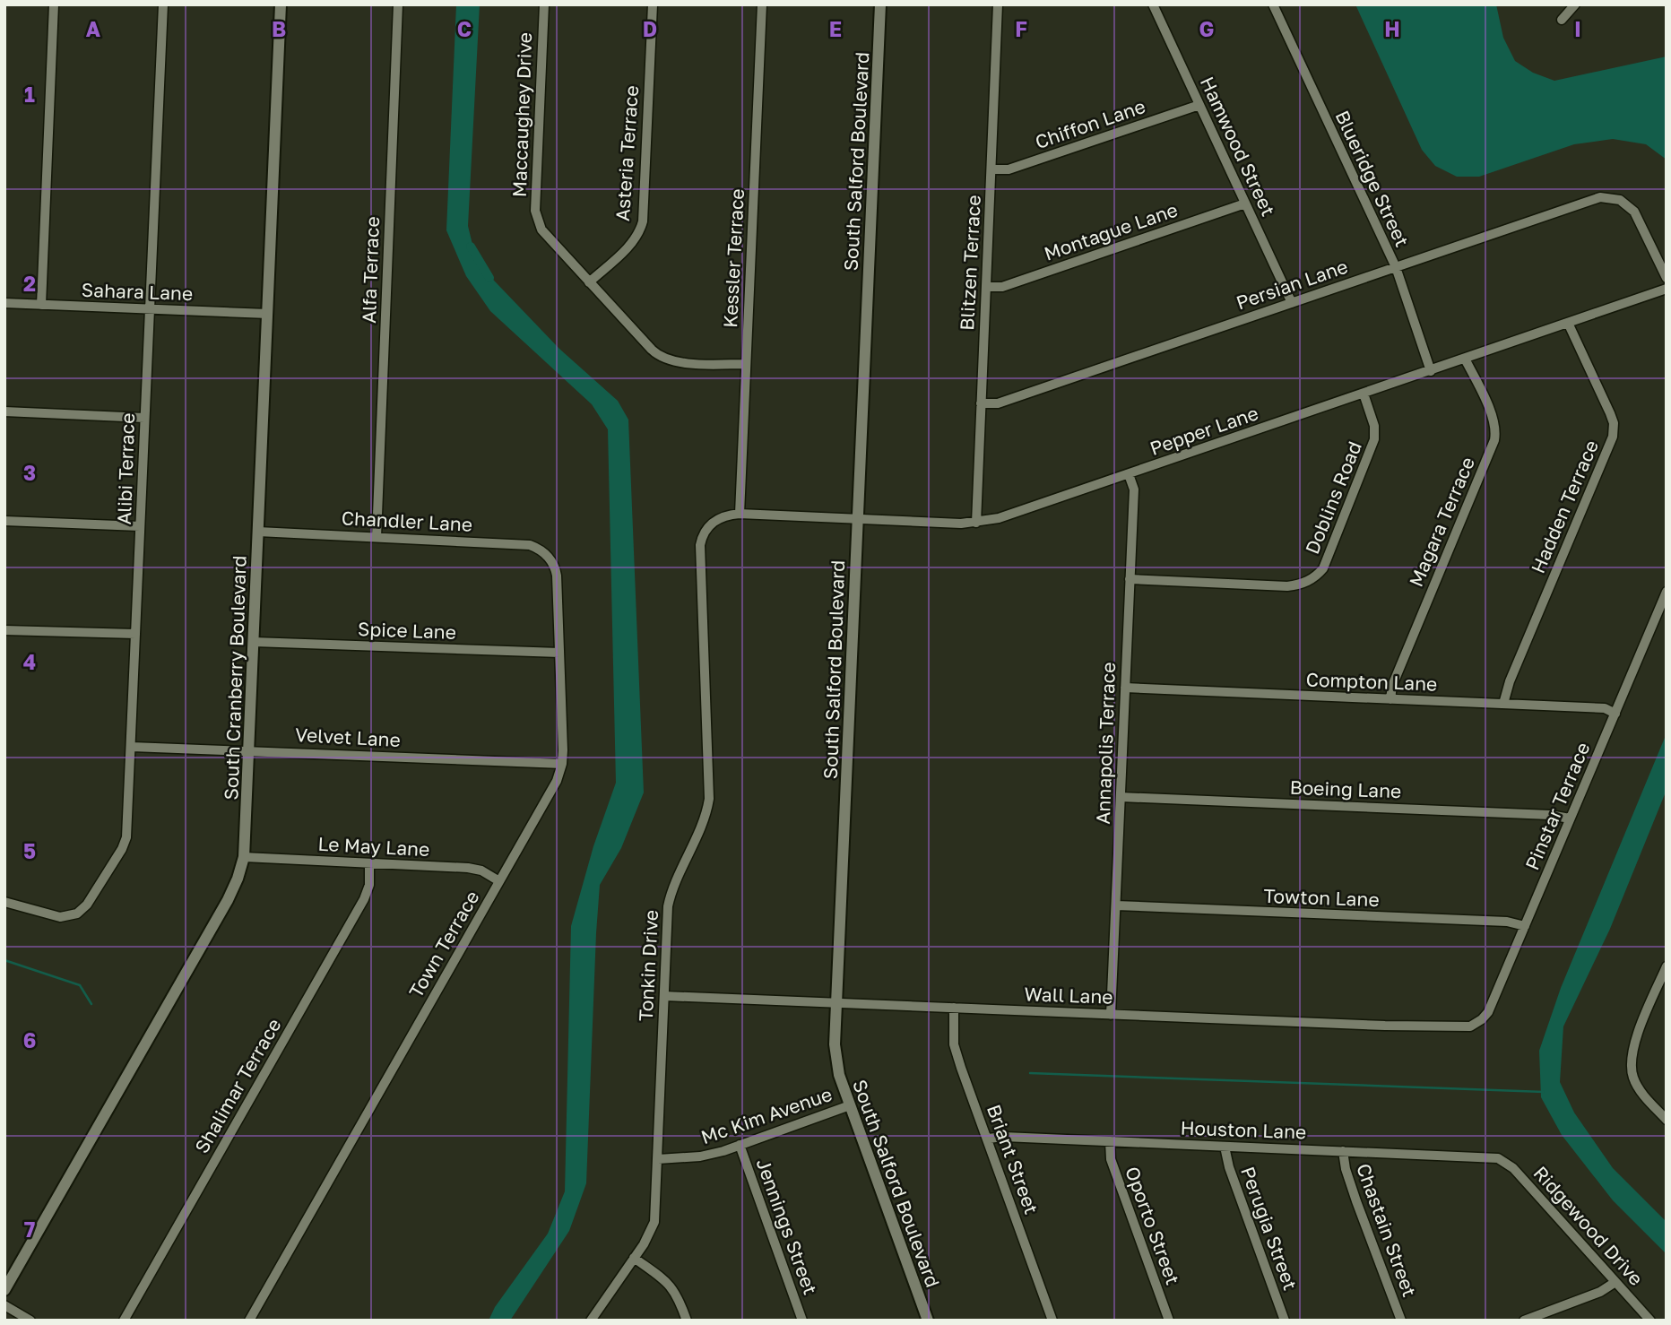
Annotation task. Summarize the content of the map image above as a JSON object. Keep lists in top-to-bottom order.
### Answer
{
  "streets": {
    "street": [
      "Maccaughey Drive",
      "Chiffon Lane",
      "Hamwood Street",
      "Asteria Terrace",
      "South Salford Boulevard",
      "Blueridge Street",
      "Montague Lane",
      "Kessler Terrace",
      "Blitzen Terrace",
      "Alfa Terrace",
      "Persian Lane",
      "Sahara Lane",
      "Pepper Lane",
      "Alibi Terrace",
      "Doblins Road",
      "Hadden Terrace",
      "Chandler Lane",
      "Magara Terrace",
      "Spice Lane",
      "South Cranberry Boulevard",
      "Compton Lane",
      "Velvet Lane",
      "Annapolis Terrace",
      "Boeing Lane",
      "Pinstar Terrace",
      "Le May Lane",
      "Towton Lane",
      "Town Terrace",
      "Tonkin Drive",
      "Wall Lane",
      "Shalimar Terrace",
      "Mc Kim Avenue",
      "Houston Lane",
      "Briant Street",
      "Oporto Street",
      "Ridgewood Drive",
      "Jennings Street",
      "Perugia Street",
      "Chastain Street"
    ]
  },
  "crossings": [
    ["Maccaughey Drive", "Asteria Terrace"],
    ["Maccaughey Drive", "Kessler Terrace"],
    ["Chiffon Lane", "Hamwood Street"],
    ["Chiffon Lane", "Blitzen Terrace"],
    ["Hamwood Street", "Montague Lane"],
    ["Hamwood Street", "Persian Lane"],
    ["South Salford Boulevard", "Pepper Lane"],
    ["South Salford Boulevard", "Wall Lane"],
    ["South Salford Boulevard", "Mc Kim Avenue"],
    ["Blueridge Street", "Persian Lane"],
    ["Blueridge Street", "Pepper Lane"],
    ["Montague Lane", "Blitzen Terrace"],
    ["Kessler Terrace", "Pepper Lane"],
    ["Kessler Terrace", "Tonkin Drive"],
    ["Blitzen Terrace", "Persian Lane"],
    ["Blitzen Terrace", "Pepper Lane"],
    ["Alfa Terrace", "Chandler Lane"],
    ["Sahara Lane", "Alibi Terrace"],
    ["Sahara Lane", "South Cranberry Boulevard"],
    ["Pepper Lane", "Doblins Road"],
    ["Pepper Lane", "Hadden Terrace"],
    ["Pepper Lane", "Magara Terrace"],
    ["Pepper Lane", "Annapolis Terrace"],
    ["Pepper Lane", "Tonkin Drive"],
    ["Alibi Terrace", "Velvet Lane"],
    ["Doblins Road", "Annapolis Terrace"],
    ["Hadden Terrace", "Compton Lane"],
    ["Chandler Lane", "South Cranberry Boulevard"],
    ["Chandler Lane", "Town Terrace"],
    ["Magara Terrace", "Compton Lane"],
    ["Spice Lane", "South Cranberry Boulevard"],
    ["Spice Lane", "Town Terrace"],
    ["South Cranberry Boulevard", "Velvet Lane"],
    ["South Cranberry Boulevard", "Le May Lane"],
    ["Compton Lane", "Annapolis Terrace"],
    ["Compton Lane", "Pinstar Terrace"],
    ["Velvet Lane", "Town Terrace"],
    ["Annapolis Terrace", "Boeing Lane"],
    ["Annapolis Terrace", "Towton Lane"],
    ["Annapolis Terrace", "Wall Lane"],
    ["Boeing Lane", "Pinstar Terrace"],
    ["Pinstar Terrace", "Towton Lane"],
    ["Pinstar Terrace", "Wall Lane"],
    ["Le May Lane", "Town Terrace"],
    ["Le May Lane", "Shalimar Terrace"],
    ["Tonkin Drive", "Wall Lane"],
    ["Tonkin Drive", "Mc Kim Avenue"],
    ["Wall Lane", "Briant Street"],
    ["Mc Kim Avenue", "Jennings Street"],
    ["Houston Lane", "Briant Street"],
    ["Houston Lane", "Oporto Street"],
    ["Houston Lane", "Ridgewood Drive"],
    ["Houston Lane", "Perugia Street"],
    ["Houston Lane", "Chastain Street"]
  ],
  "grid": {
    "columns": [
      "A",
      "B",
      "C",
      "D",
      "E",
      "F",
      "G",
      "H",
      "I"
    ],
    "rows": [
      "1",
      "2",
      "3",
      "4",
      "5",
      "6",
      "7"
    ]
  }
}
